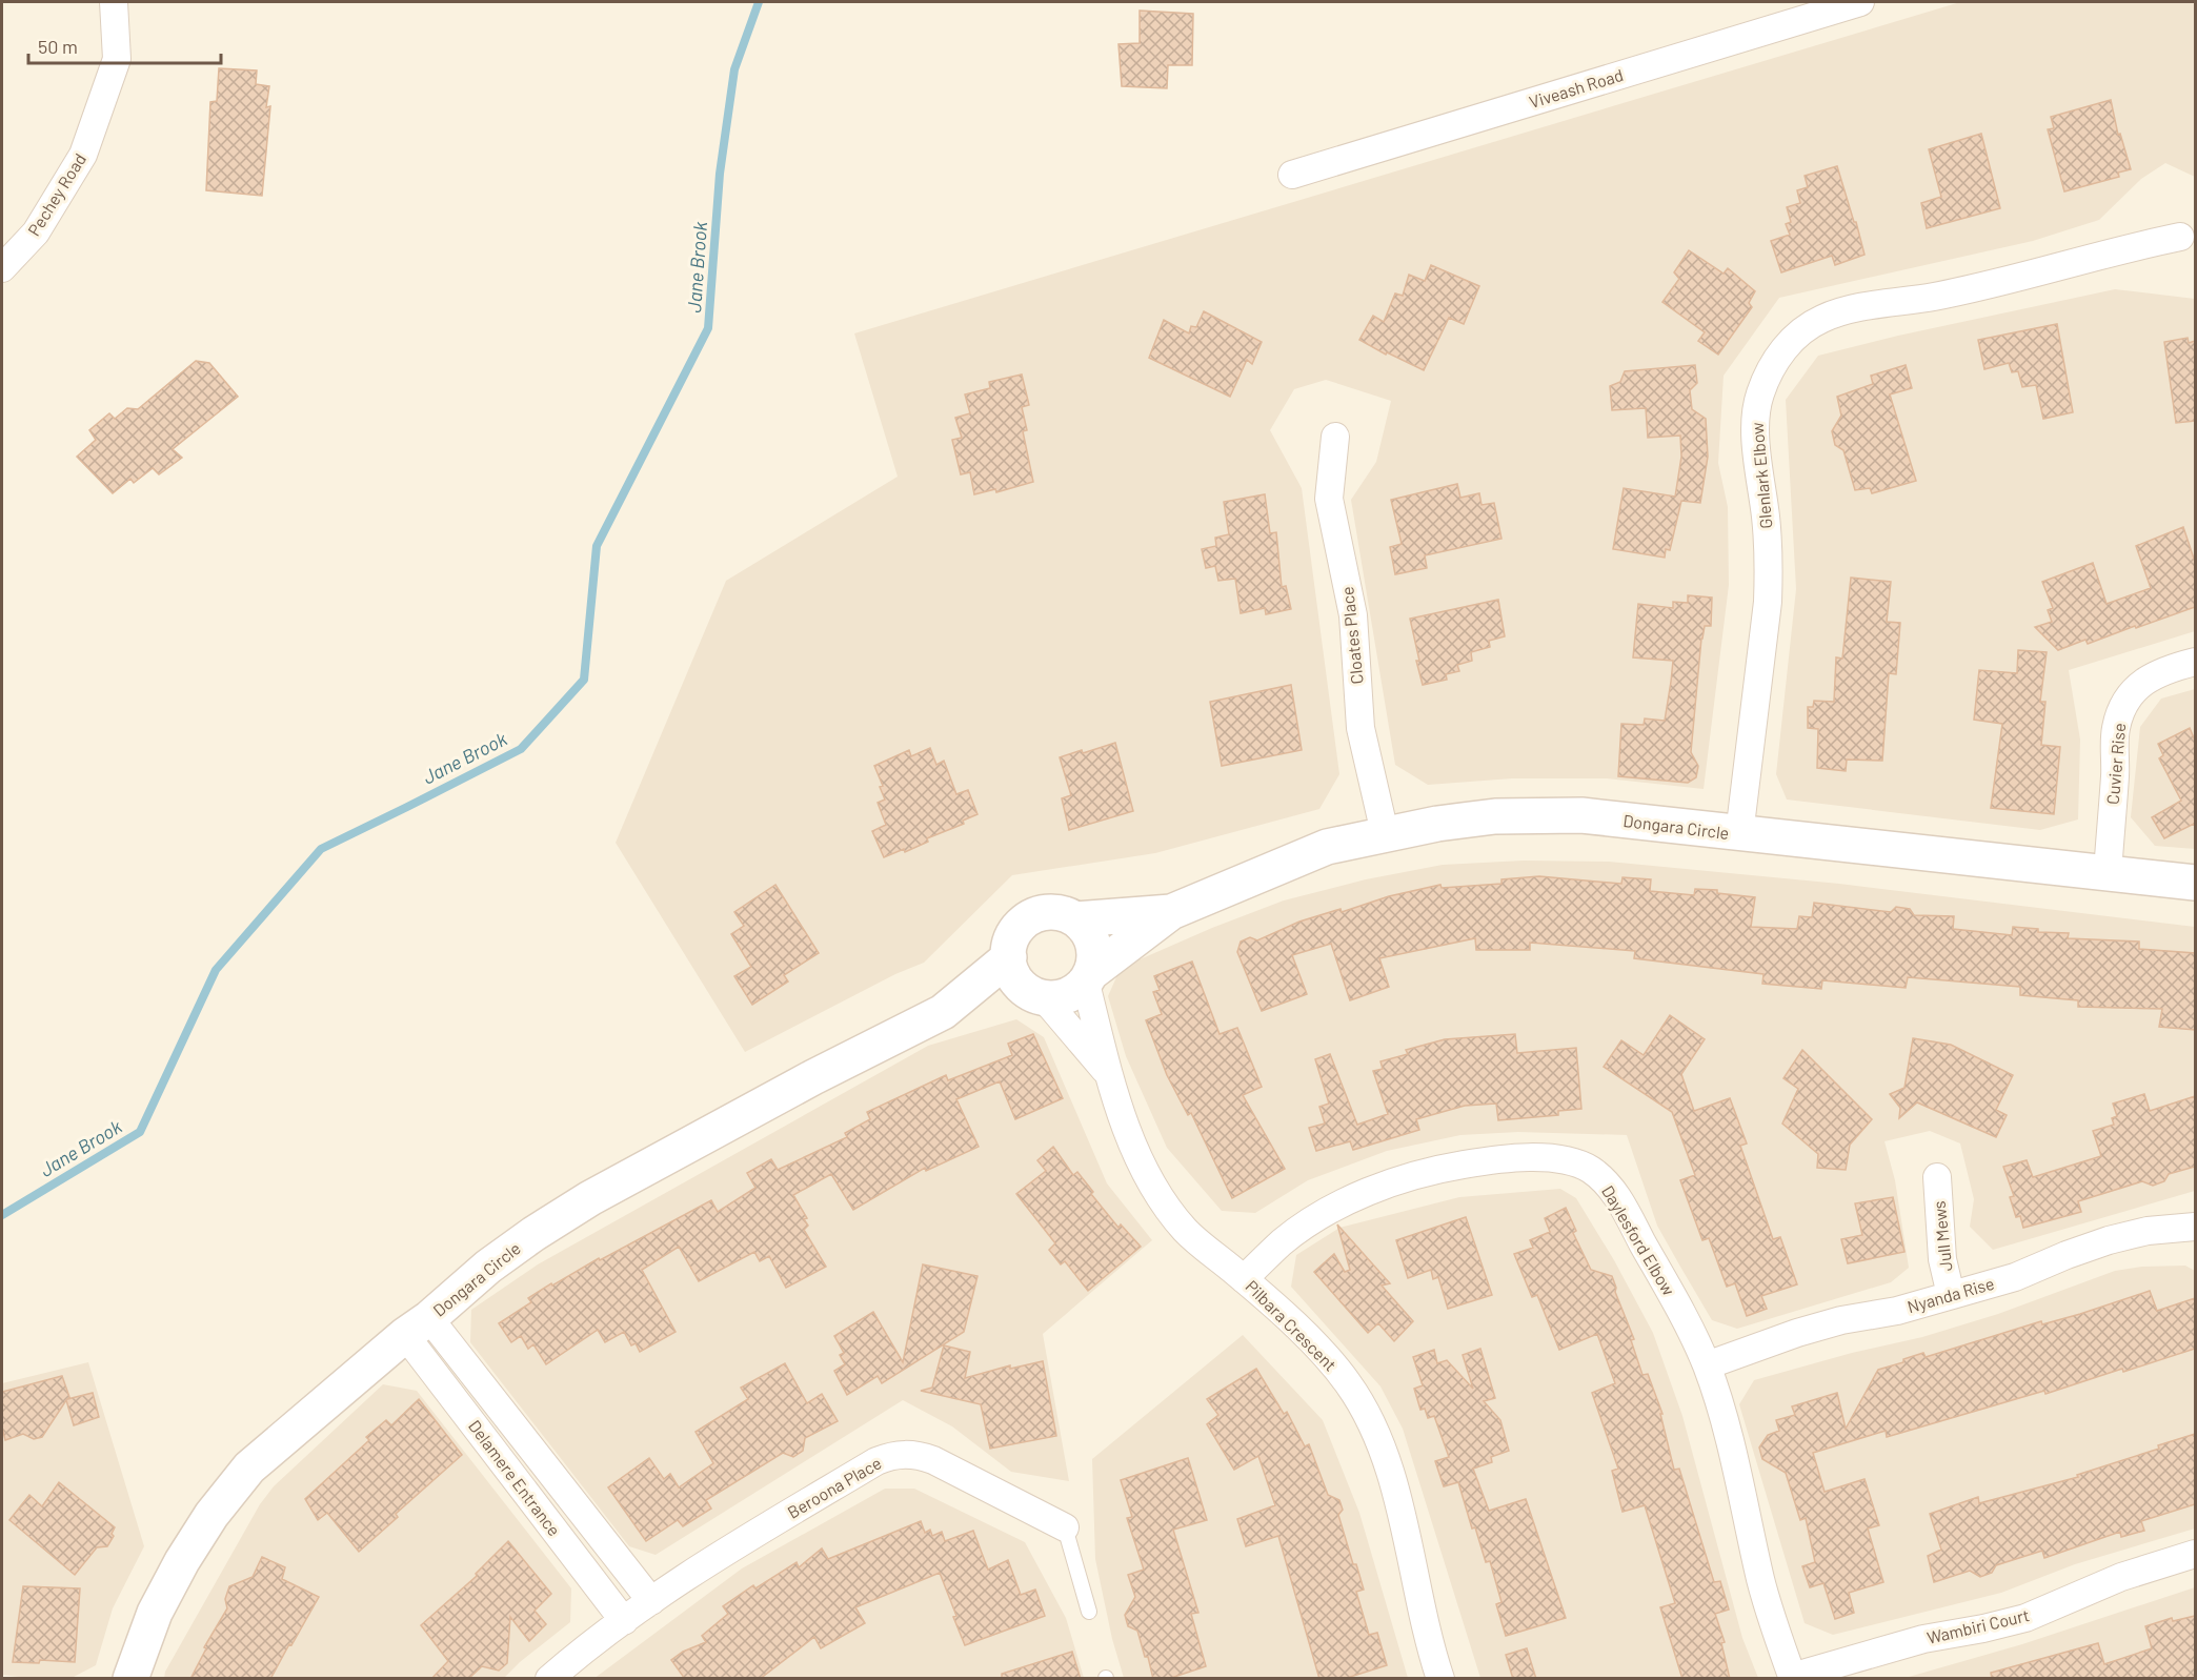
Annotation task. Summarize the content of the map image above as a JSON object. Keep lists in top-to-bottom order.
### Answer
{
  "streets": {
    "street": [
      "Viveash Road",
      "Pechey Road",
      "Glenlark Elbow",
      "Cloates Place",
      "Cuvier Rise",
      "Dongara Circle",
      "Jull Mews",
      "Daylesford Elbow",
      "Nyanda Rise",
      "Pilbara Crescent",
      "Delamere Entrance",
      "Beroona Place",
      "Wambiri Court"
    ]
  },
  "crossings": [
    ["Glenlark Elbow", "Dongara Circle"],
    ["Cloates Place", "Dongara Circle"],
    ["Cuvier Rise", "Dongara Circle"],
    ["Dongara Circle", "Pilbara Crescent"],
    ["Dongara Circle", "Delamere Entrance"],
    ["Jull Mews", "Nyanda Rise"],
    ["Daylesford Elbow", "Nyanda Rise"],
    ["Daylesford Elbow", "Pilbara Crescent"],
    ["Daylesford Elbow", "Wambiri Court"],
    ["Delamere Entrance", "Beroona Place"]
  ],
  "water": ["Jane Brook"],
  "scale_bar": "50 m"
}
